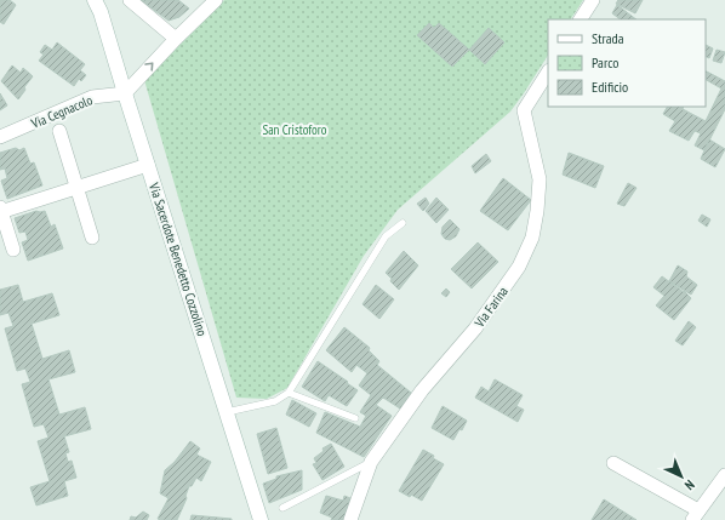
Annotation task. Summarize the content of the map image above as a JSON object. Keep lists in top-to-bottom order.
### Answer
{
  "streets": {
    "main road": ["Via Sacerdote Benedetto Cozzolino"],
    "street": ["Via Cegnacolo", "Via Farina"]
  },
  "crossings": [
    ["Via Cegnacolo", "Via Sacerdote Benedetto Cozzolino"]
  ],
  "parks": ["San Cristoforo"],
  "legend": ["Strada", "Parco", "Edificio"],
  "north": "bottom right"
}
